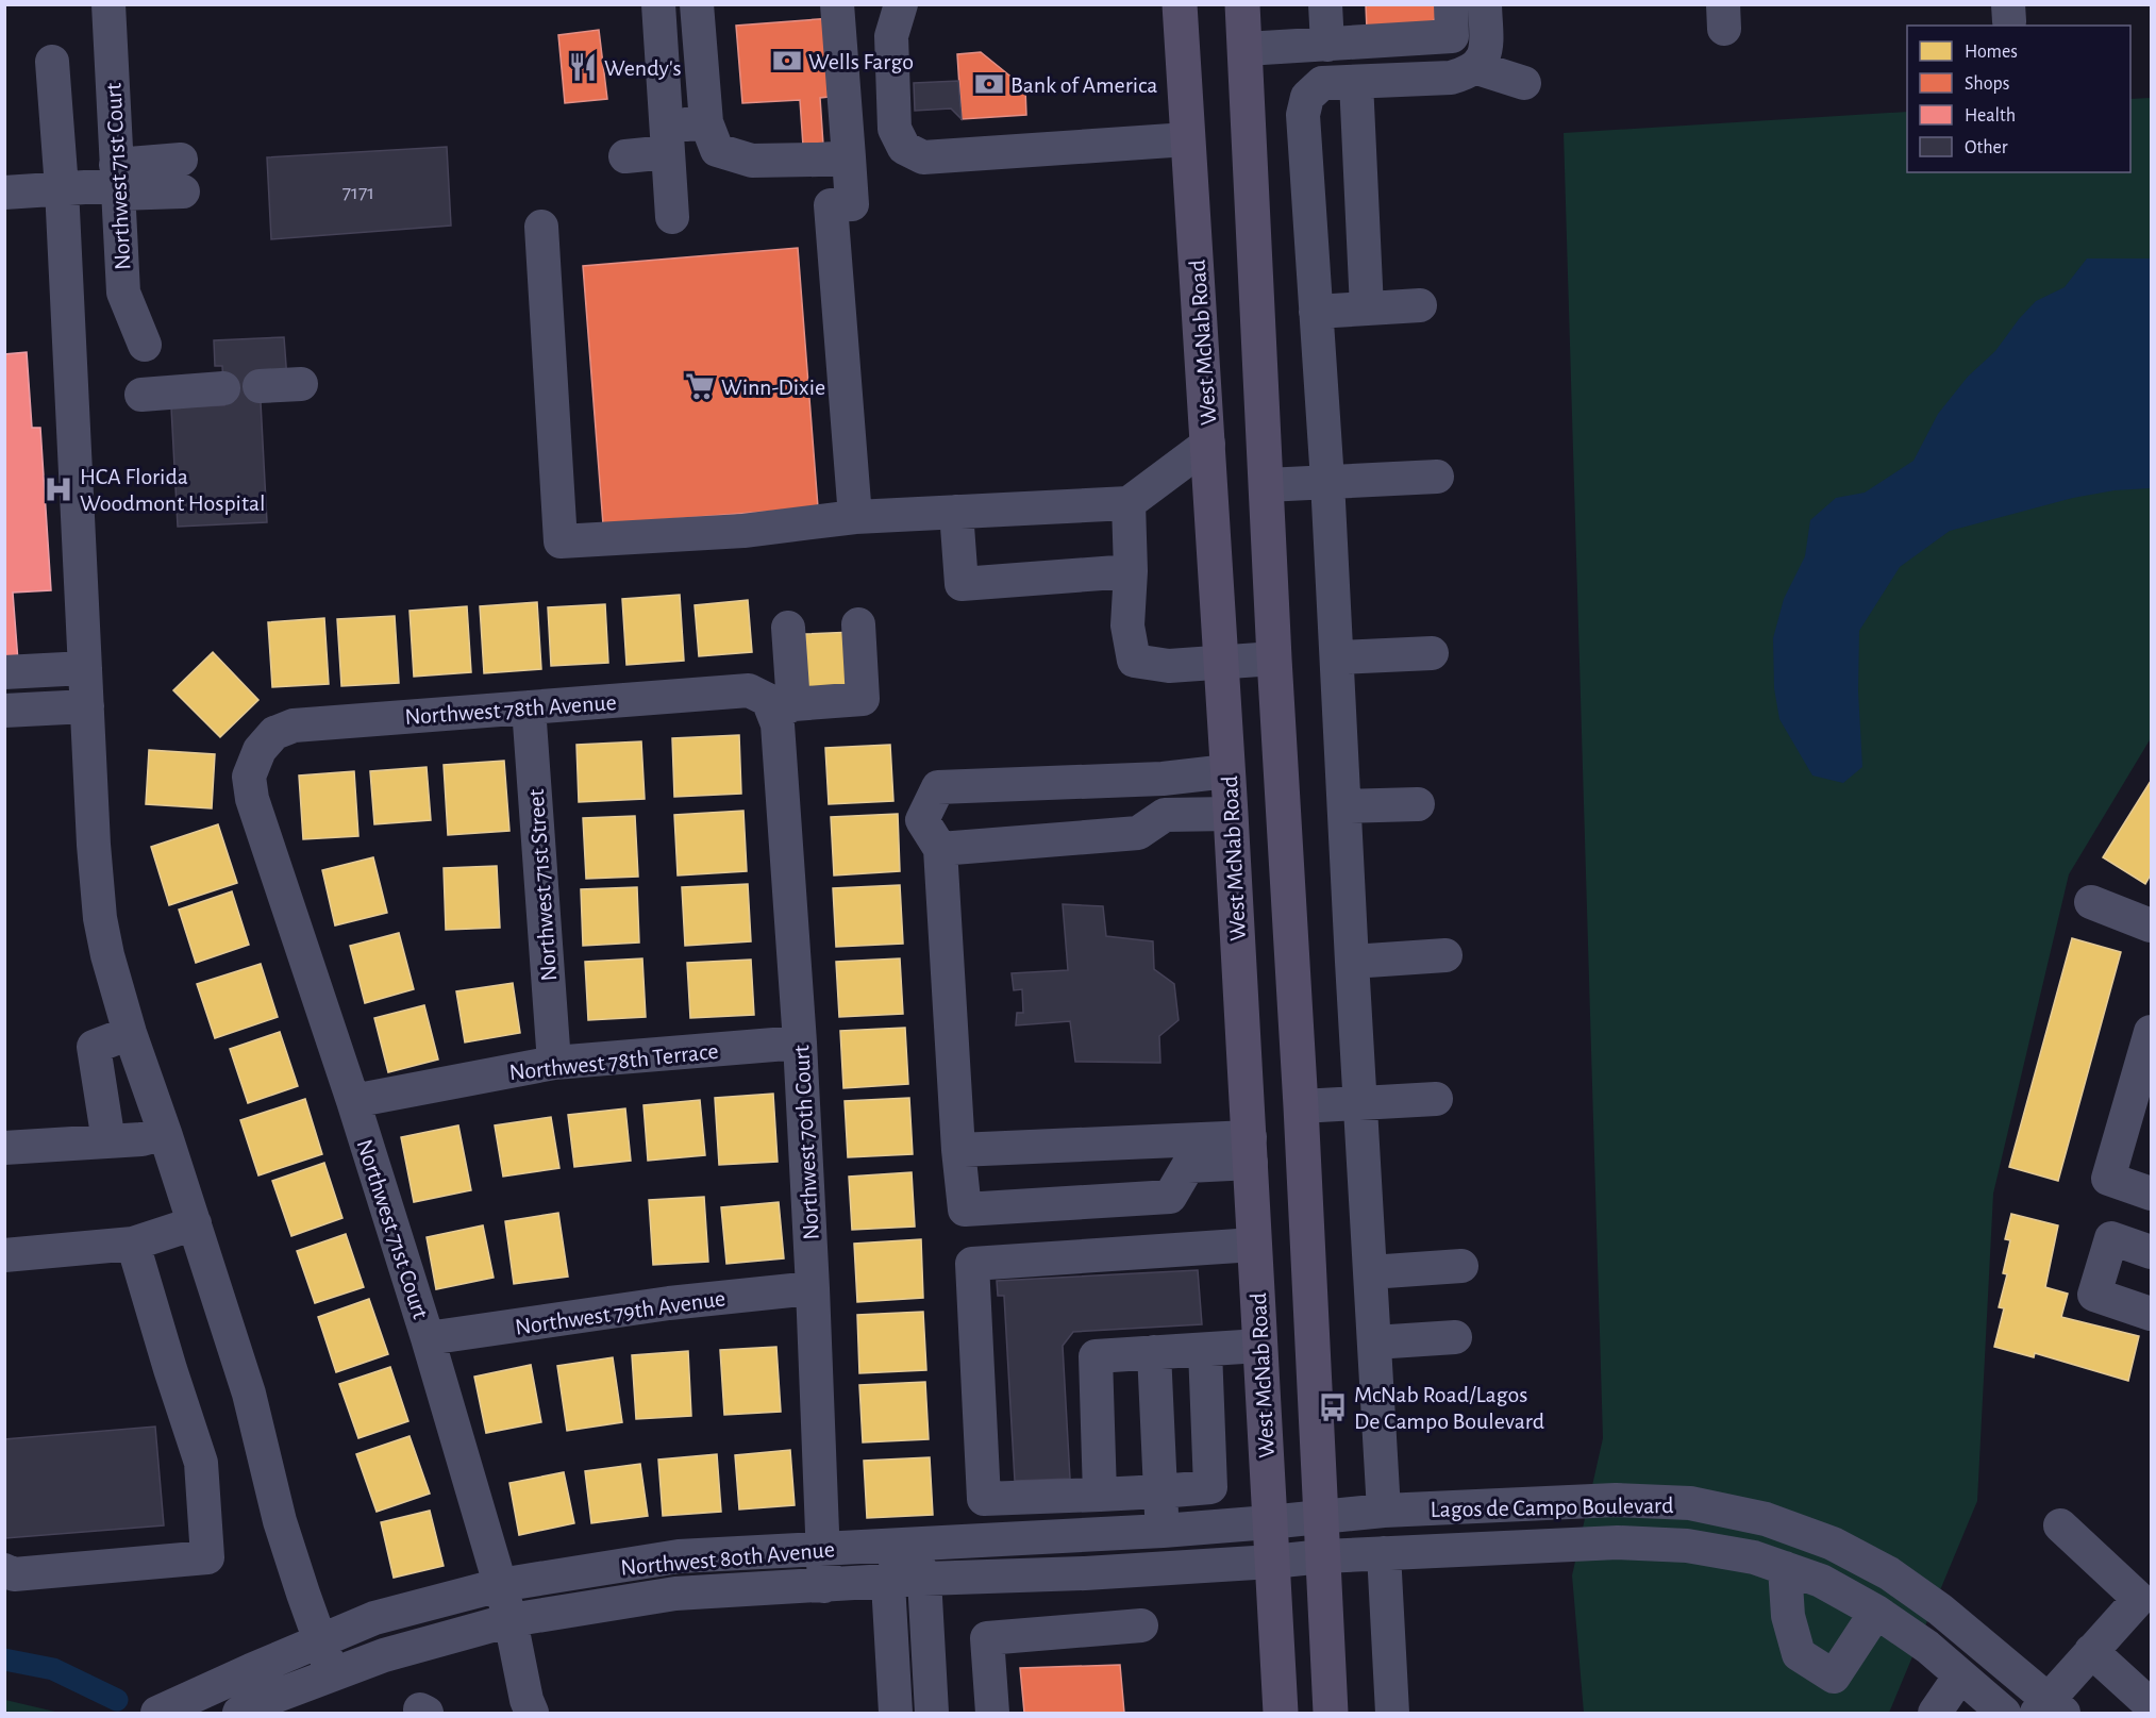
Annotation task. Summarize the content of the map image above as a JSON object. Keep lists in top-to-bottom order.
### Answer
{
  "streets": {
    "main road": ["West McNab Road"],
    "street": [
      "Northwest 71st Court",
      "Northwest 78th Avenue",
      "Northwest 71st Street",
      "Northwest 78th Terrace",
      "Northwest 70th Court",
      "Northwest 79th Avenue",
      "Lagos de Campo Boulevard",
      "Northwest 80th Avenue"
    ]
  },
  "crossings": [
    ["Northwest 71st Court", "Northwest 78th Avenue"],
    ["Northwest 71st Court", "Northwest 78th Terrace"],
    ["Northwest 71st Court", "Northwest 79th Avenue"],
    ["Northwest 71st Court", "Northwest 80th Avenue"],
    ["West McNab Road", "Northwest 80th Avenue"],
    ["Northwest 78th Avenue", "Northwest 71st Street"],
    ["Northwest 78th Avenue", "Northwest 70th Court"],
    ["Northwest 71st Street", "Northwest 78th Terrace"],
    ["Northwest 78th Terrace", "Northwest 70th Court"],
    ["Northwest 70th Court", "Northwest 79th Avenue"],
    ["Northwest 70th Court", "Northwest 80th Avenue"],
    ["Lagos de Campo Boulevard", "Northwest 80th Avenue"]
  ],
  "places": {
    "bank": ["Wells Fargo", "Bank of America"],
    "restaurant": ["Wendy's"],
    "supermarket": ["Winn-Dixie"],
    "hospital": ["HCA Florida Woodmont Hospital"],
    "bus stop": ["McNab Road/Lagos De Campo Boulevard"]
  },
  "house_numbers": ["7171"],
  "legend": [
    "Homes",
    "Shops",
    "Health",
    "Other"
  ]
}
